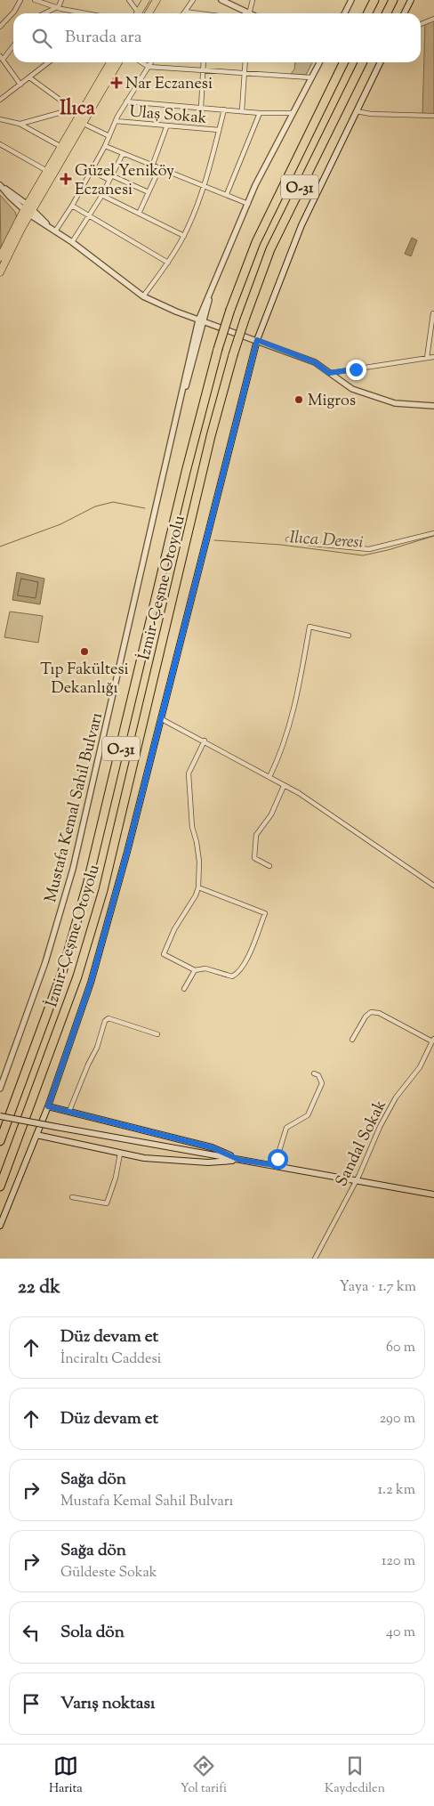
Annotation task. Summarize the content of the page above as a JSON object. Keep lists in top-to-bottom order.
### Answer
{
  "streets": {
    "highway": ["O-31", "İzmir-Çeşme Otoyolu"],
    "street": ["Ulaş Sokak", "Mustafa Kemal Sahil Bulvarı", "Sandal Sokak"]
  },
  "districts": ["Ilıca"],
  "water": ["Ilıca Deresi"],
  "places": {
    "health": ["Nar Eczanesi", "Güzel Yeniköy Eczanesi"],
    "other": ["Migros", "Tıp Fakültesi Dekanlığı"]
  },
  "page": {
    "search": "Burada ara",
    "heading": ["22 dk", "Yaya · 1.7 km"],
    "list": [
      ["Düz devam et", "İnciraltı Caddesi", "60 m"],
      ["Düz devam et", "290 m"],
      ["Sağa dön", "Mustafa Kemal Sahil Bulvarı", "1.2 km"],
      ["Sağa dön", "Güldeste Sokak", "120 m"],
      ["Sola dön", "40 m"],
      "Varış noktası"
    ],
    "nav": ["Harita", "Yol tarifi", "Kaydedilen"]
  }
}
